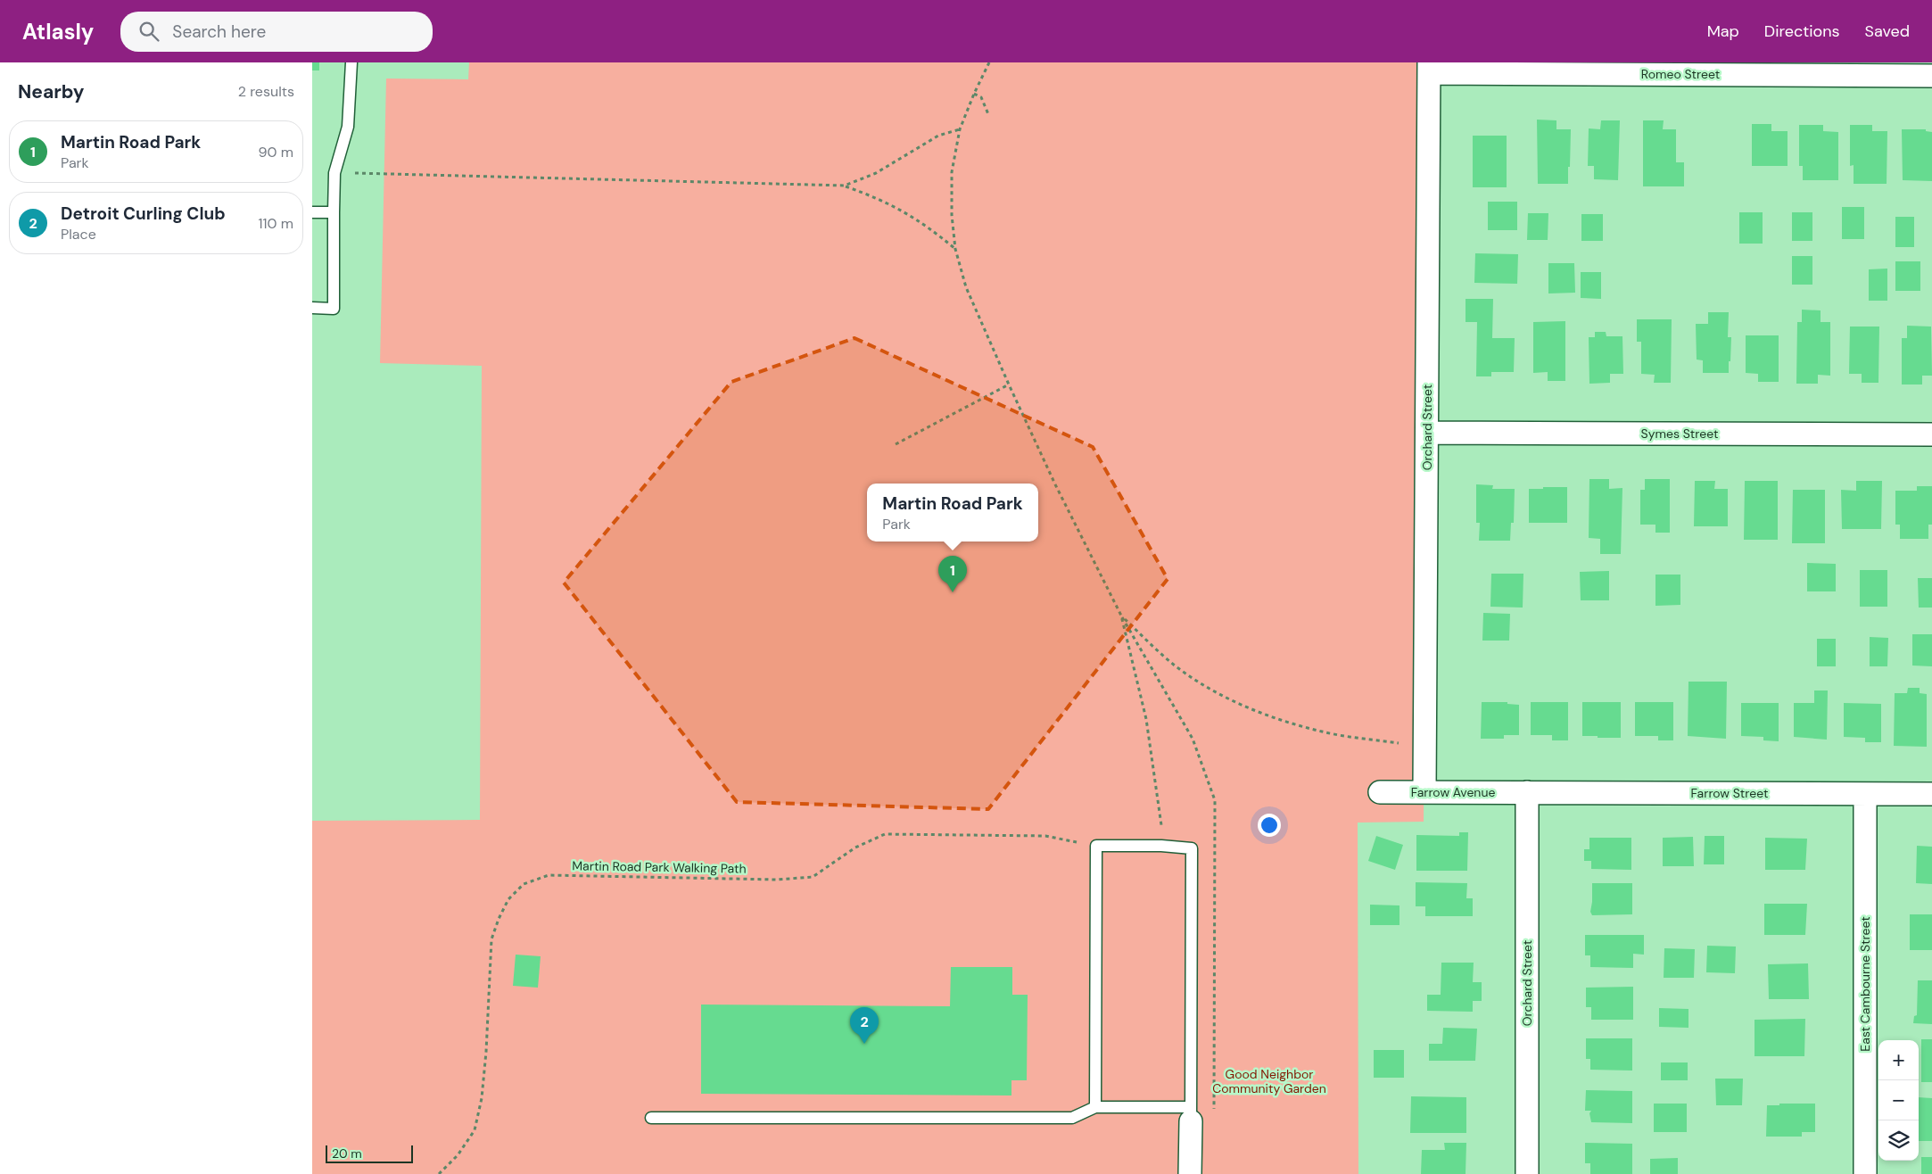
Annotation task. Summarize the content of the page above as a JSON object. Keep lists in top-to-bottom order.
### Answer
{
  "streets": {
    "street": [
      "Romeo Street",
      "Orchard Street",
      "Symes Street",
      "Farrow Avenue",
      "Farrow Street",
      "East Cambourne Street"
    ],
    "path": ["Martin Road Park Walking Path"]
  },
  "crossings": [
    ["Romeo Street", "Orchard Street"],
    ["Orchard Street", "Symes Street"],
    ["Orchard Street", "Farrow Avenue"],
    ["Orchard Street", "Farrow Street"],
    ["Farrow Avenue", "Farrow Street"],
    ["Farrow Street", "East Cambourne Street"]
  ],
  "parks": ["Good Neighbor Community Garden"],
  "scale_bar": "20 m",
  "page": {
    "header": "Atlasly",
    "search": "Search here",
    "nav": ["Map", "Directions", "Saved"],
    "heading": ["Nearby", "2 results"],
    "list": [
      {
        "mark": "1",
        "name": "Martin Road Park",
        "note": "Park",
        "value": "90 m"
      },
      {
        "mark": "2",
        "name": "Detroit Curling Club",
        "note": "Place",
        "value": "110 m"
      }
    ],
    "popup": ["Martin Road Park", "Park"],
    "pins": ["1", "2"],
    "map_buttons": ["+", "−"],
    "scale": "20 m"
  }
}
